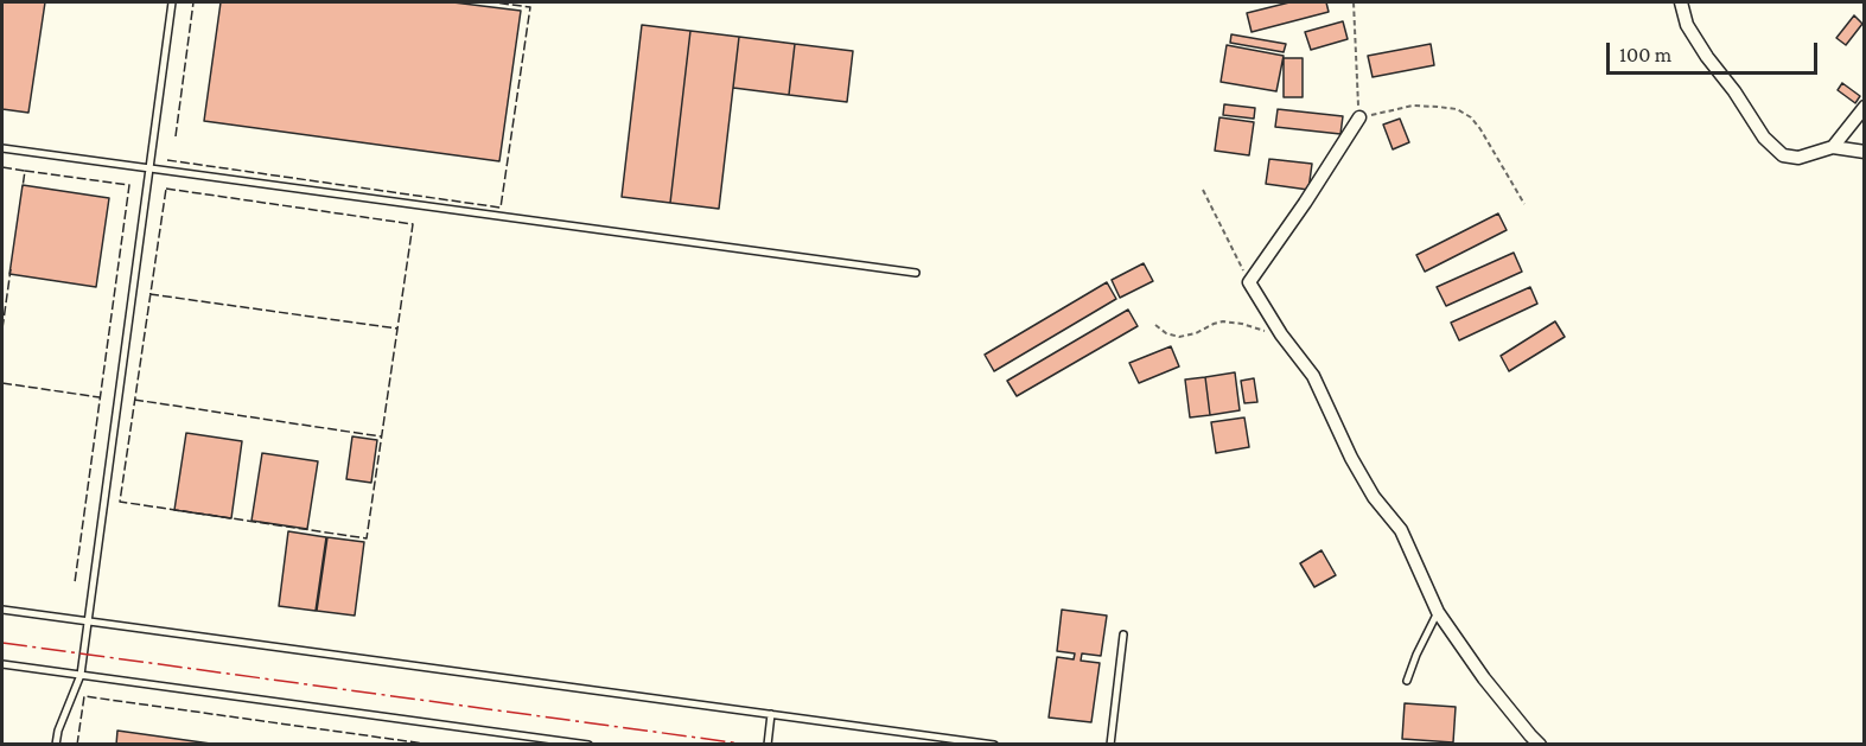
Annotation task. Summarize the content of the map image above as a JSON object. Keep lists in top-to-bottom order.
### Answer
{
  "scale_bar": "100 m"
}
